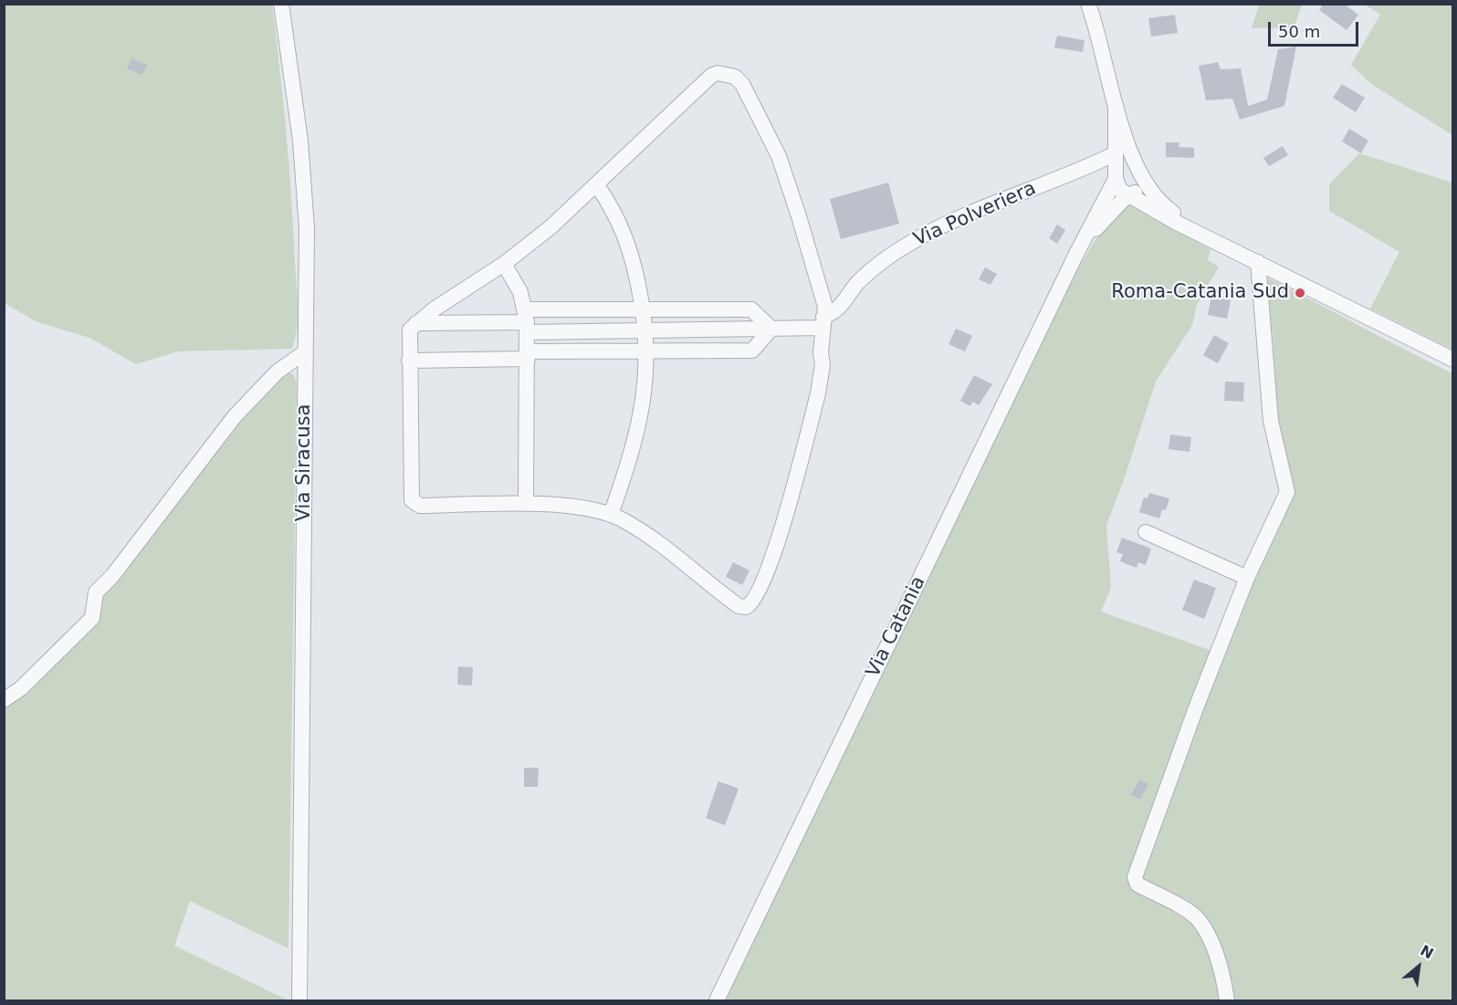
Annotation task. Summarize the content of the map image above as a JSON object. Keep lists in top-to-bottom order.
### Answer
{
  "streets": {
    "street": ["Via Polveriera", "Via Siracusa", "Via Catania"]
  },
  "places": ["Roma-Catania Sud"],
  "scale_bar": "50 m",
  "north": "top right"
}
